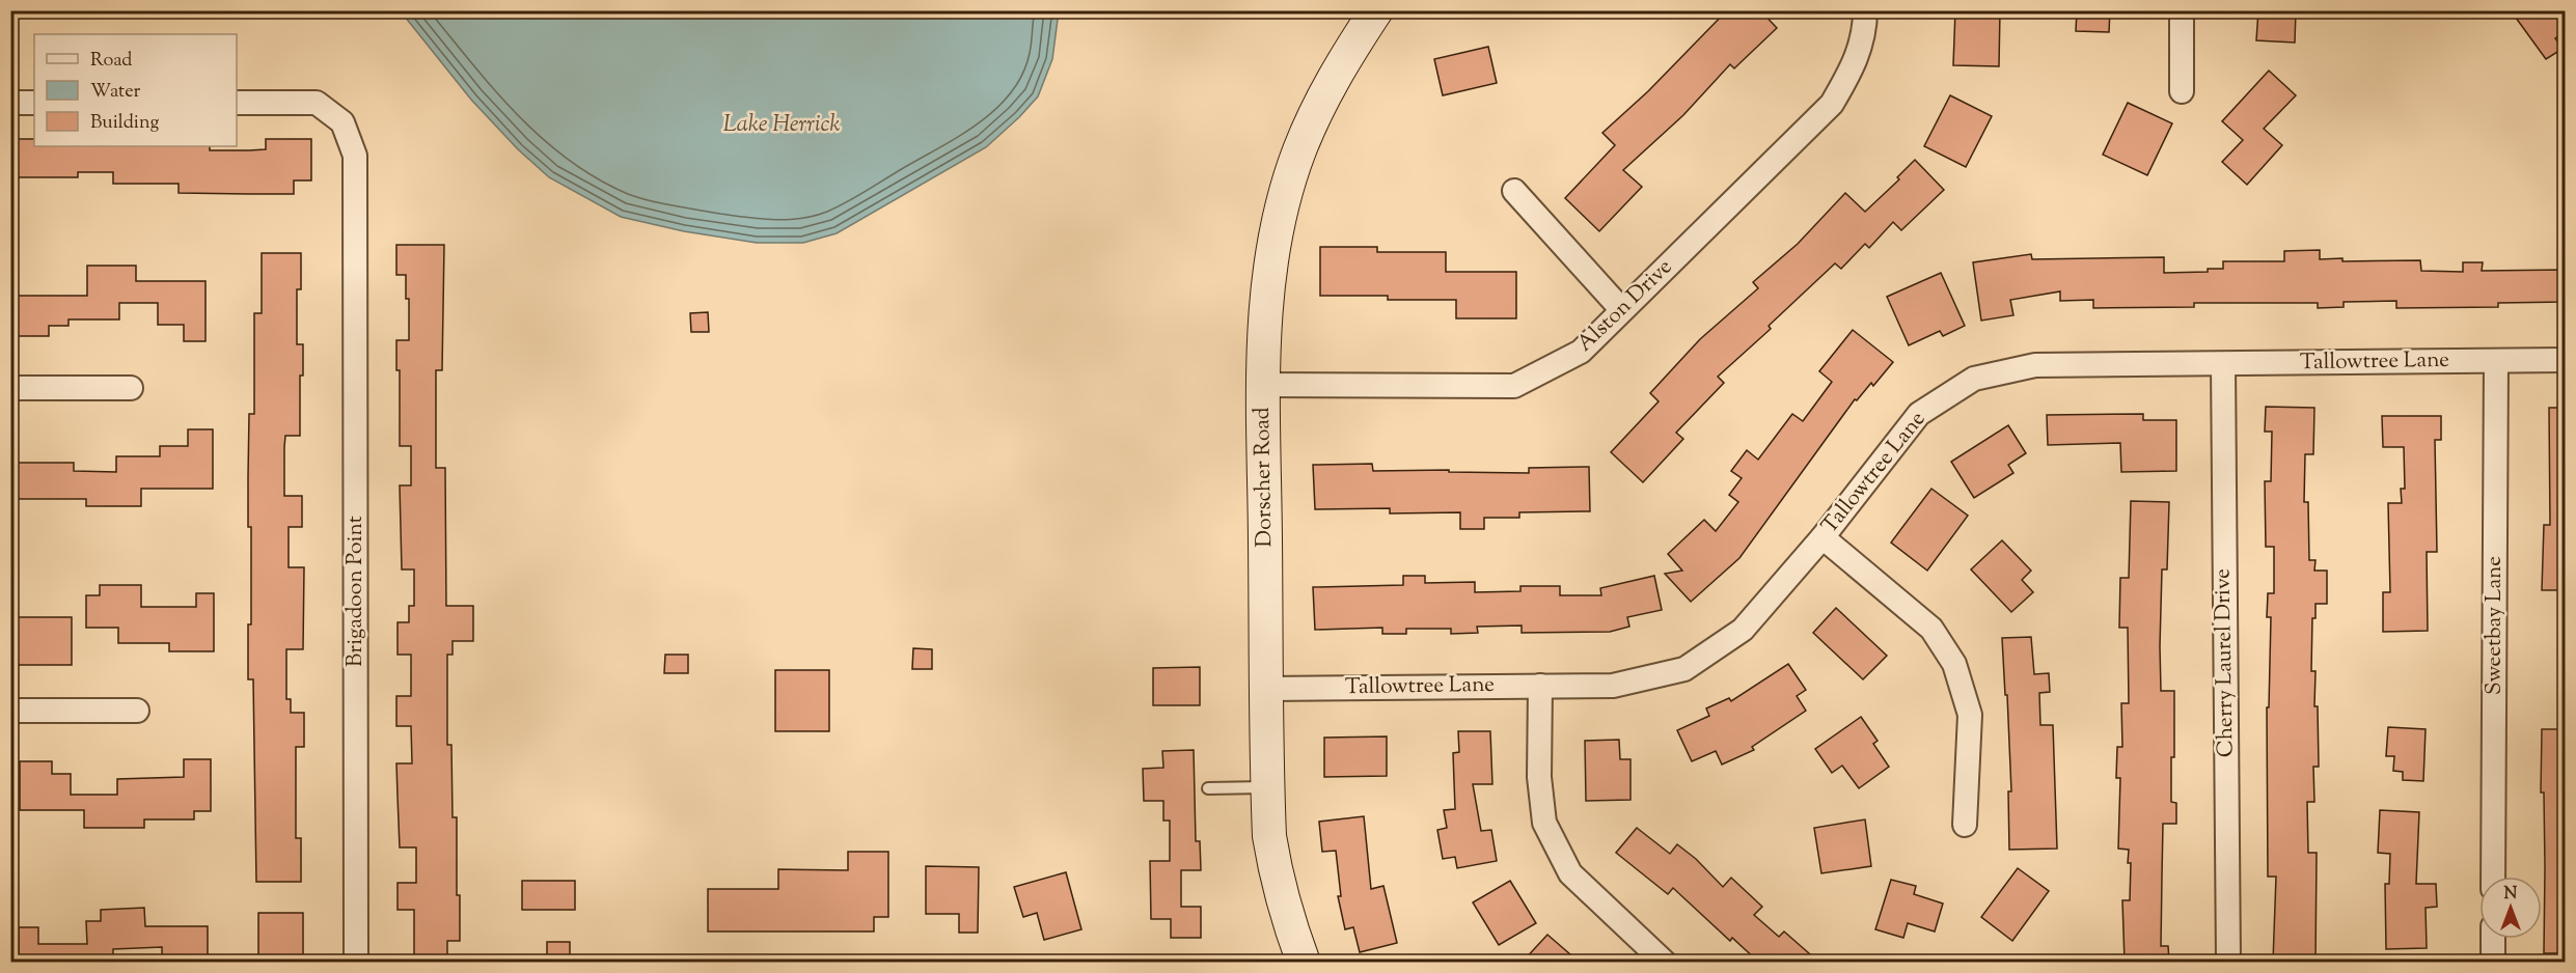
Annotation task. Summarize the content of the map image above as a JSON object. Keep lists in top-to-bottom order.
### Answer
{
  "streets": {
    "street": [
      "Alston Drive",
      "Tallowtree Lane",
      "Dorscher Road",
      "Brigadoon Point",
      "Sweetbay Lane",
      "Cherry Laurel Drive"
    ]
  },
  "crossings": [
    ["Alston Drive", "Dorscher Road"],
    ["Tallowtree Lane", "Dorscher Road"],
    ["Tallowtree Lane", "Sweetbay Lane"],
    ["Tallowtree Lane", "Cherry Laurel Drive"]
  ],
  "water": ["Lake Herrick"],
  "legend": ["Road", "Water", "Building"],
  "north": "top"
}
